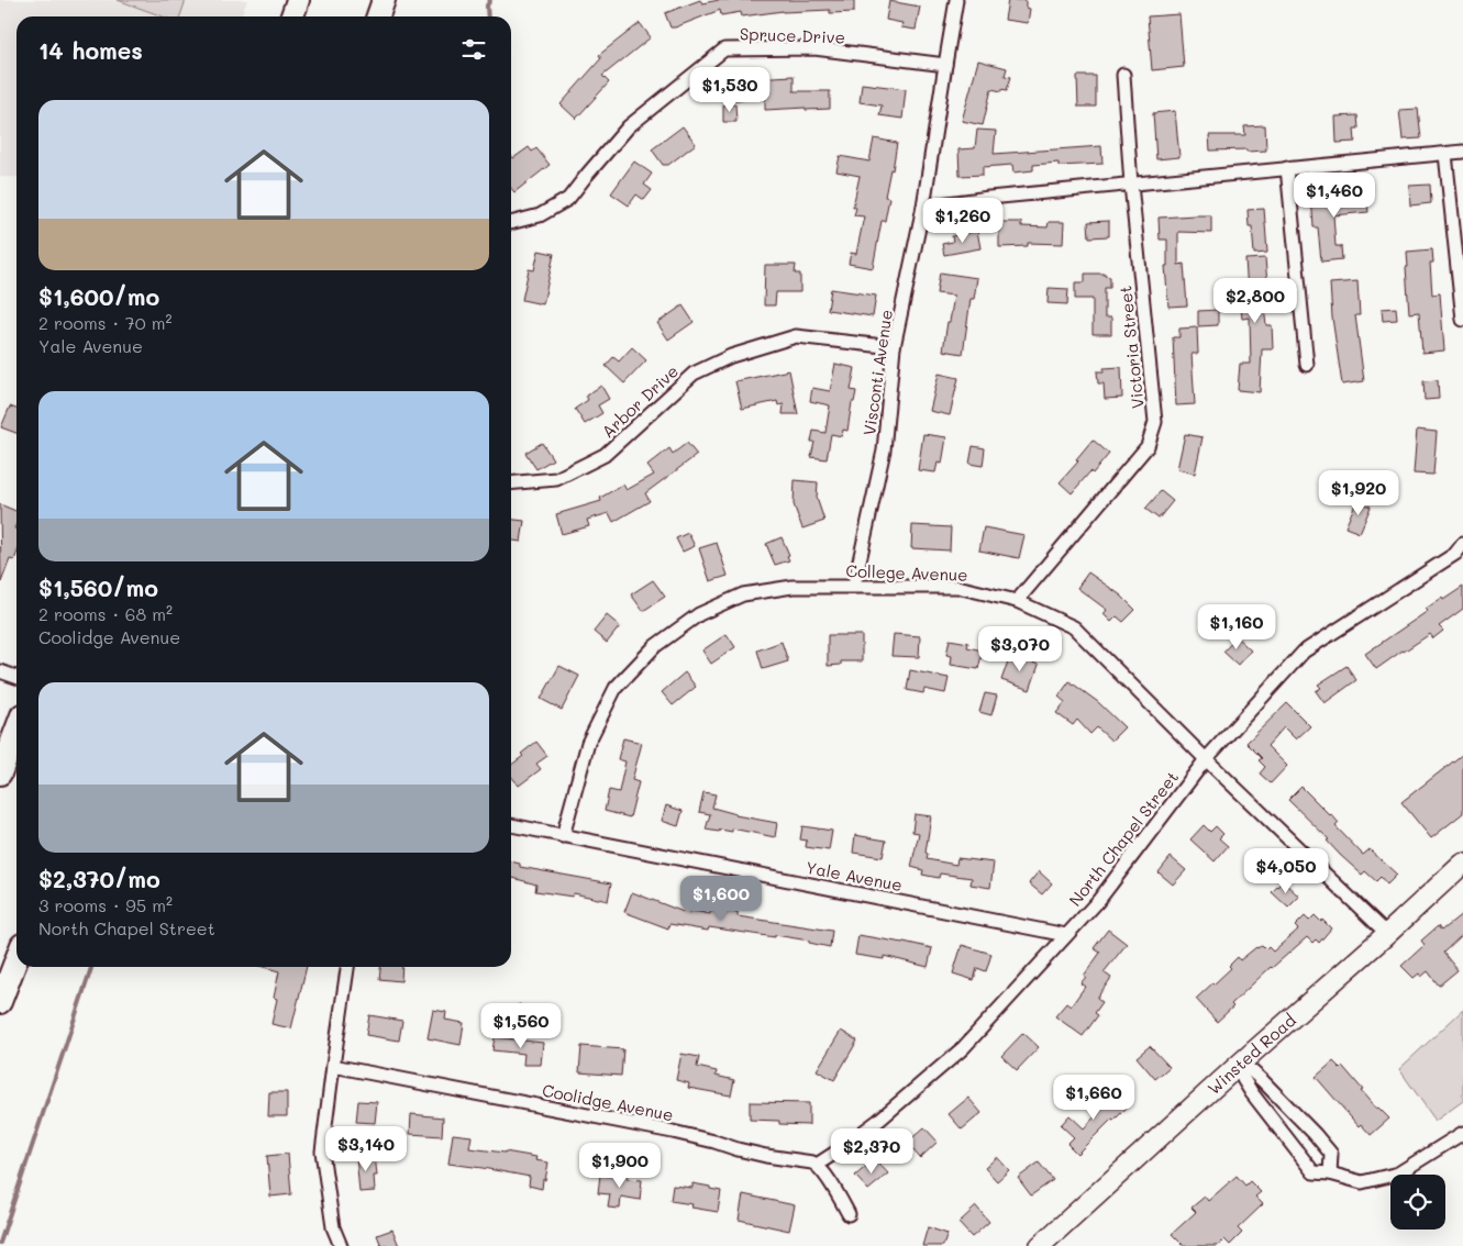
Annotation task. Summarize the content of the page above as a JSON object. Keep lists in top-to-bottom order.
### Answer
{
  "streets": {
    "main road": ["Winsted Road"],
    "street": [
      "Spruce Drive",
      "Victoria Street",
      "Visconti Avenue",
      "Arbor Drive",
      "College Avenue",
      "North Chapel Street",
      "Yale Avenue",
      "Coolidge Avenue"
    ]
  },
  "crossings": [
    ["Spruce Drive", "Visconti Avenue"],
    ["Victoria Street", "College Avenue"],
    ["Visconti Avenue", "Arbor Drive"],
    ["Visconti Avenue", "College Avenue"],
    ["College Avenue", "North Chapel Street"],
    ["College Avenue", "Yale Avenue"],
    ["College Avenue", "Winsted Road"],
    ["North Chapel Street", "Yale Avenue"],
    ["North Chapel Street", "Coolidge Avenue"]
  ],
  "page": {
    "heading": "14 homes",
    "price": [
      "$1,530",
      "$1,460",
      "$1,260",
      "$2,800",
      "$1,920",
      "$1,160",
      "$3,070",
      "$4,050",
      "$1,600",
      "$1,560",
      "$1,660",
      "$3,140",
      "$2,370",
      "$1,900"
    ],
    "list": [
      {
        "name": "$1,600/mo",
        "note": "2 rooms · 70 m² · Yale Avenue"
      },
      {
        "name": "$1,560/mo",
        "note": "2 rooms · 68 m² · Coolidge Avenue"
      },
      {
        "name": "$2,370/mo",
        "note": "3 rooms · 95 m² · North Chapel Street"
      }
    ]
  }
}
